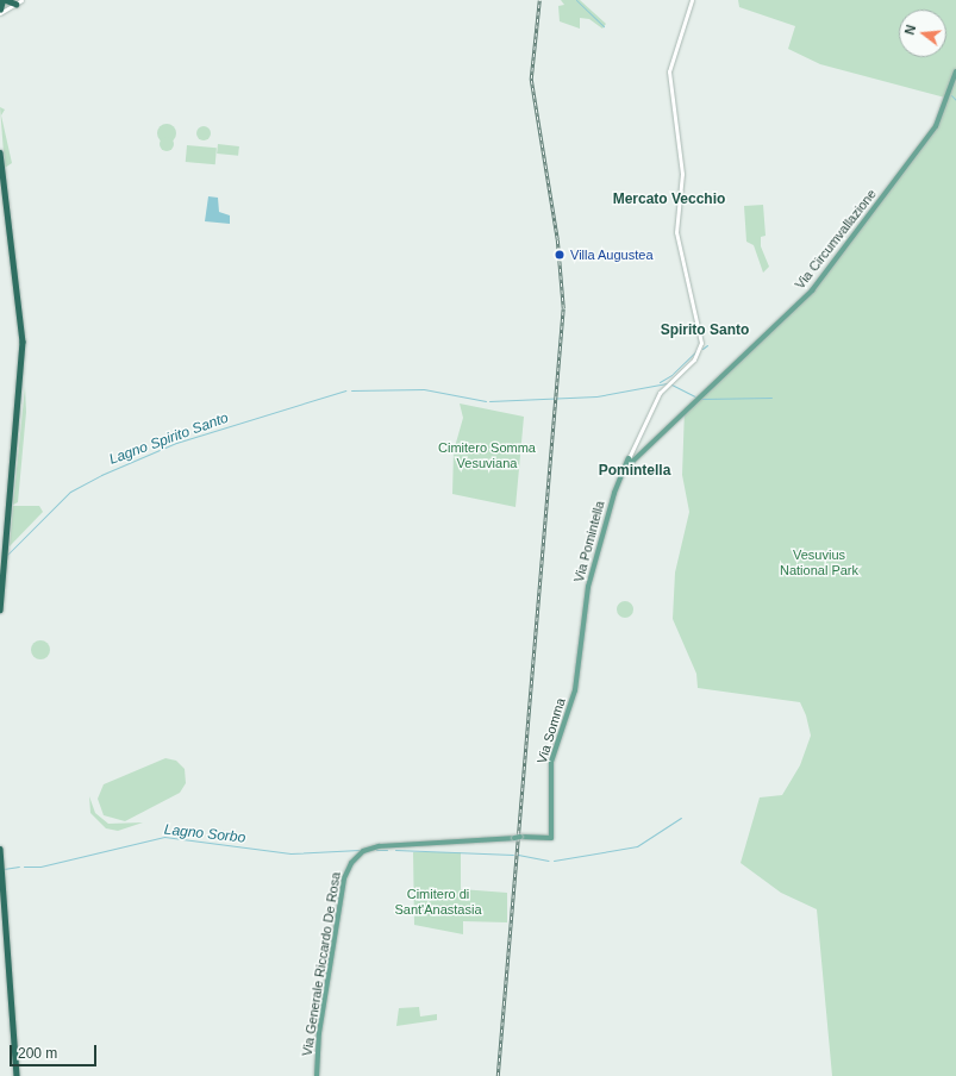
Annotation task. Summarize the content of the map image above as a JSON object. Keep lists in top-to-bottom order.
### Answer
{
  "streets": {
    "main road": [
      "Via Circumvallazione",
      "Via Pomintella",
      "Via Somma",
      "Via Generale Riccardo De Rosa"
    ]
  },
  "crossings": [
    ["Via Circumvallazione", "Via Pomintella"],
    ["Via Pomintella", "Via Somma"],
    ["Via Somma", "Via Generale Riccardo De Rosa"]
  ],
  "districts": ["Mercato Vecchio", "Spirito Santo", "Pomintella"],
  "water": ["Lagno Spirito Santo", "Lagno Sorbo"],
  "parks": ["Cimitero Somma Vesuviana", "Vesuvius National Park", "Cimitero di Sant'Anastasia"],
  "places": ["Villa Augustea"],
  "scale_bar": "200 m",
  "north": "left"
}
